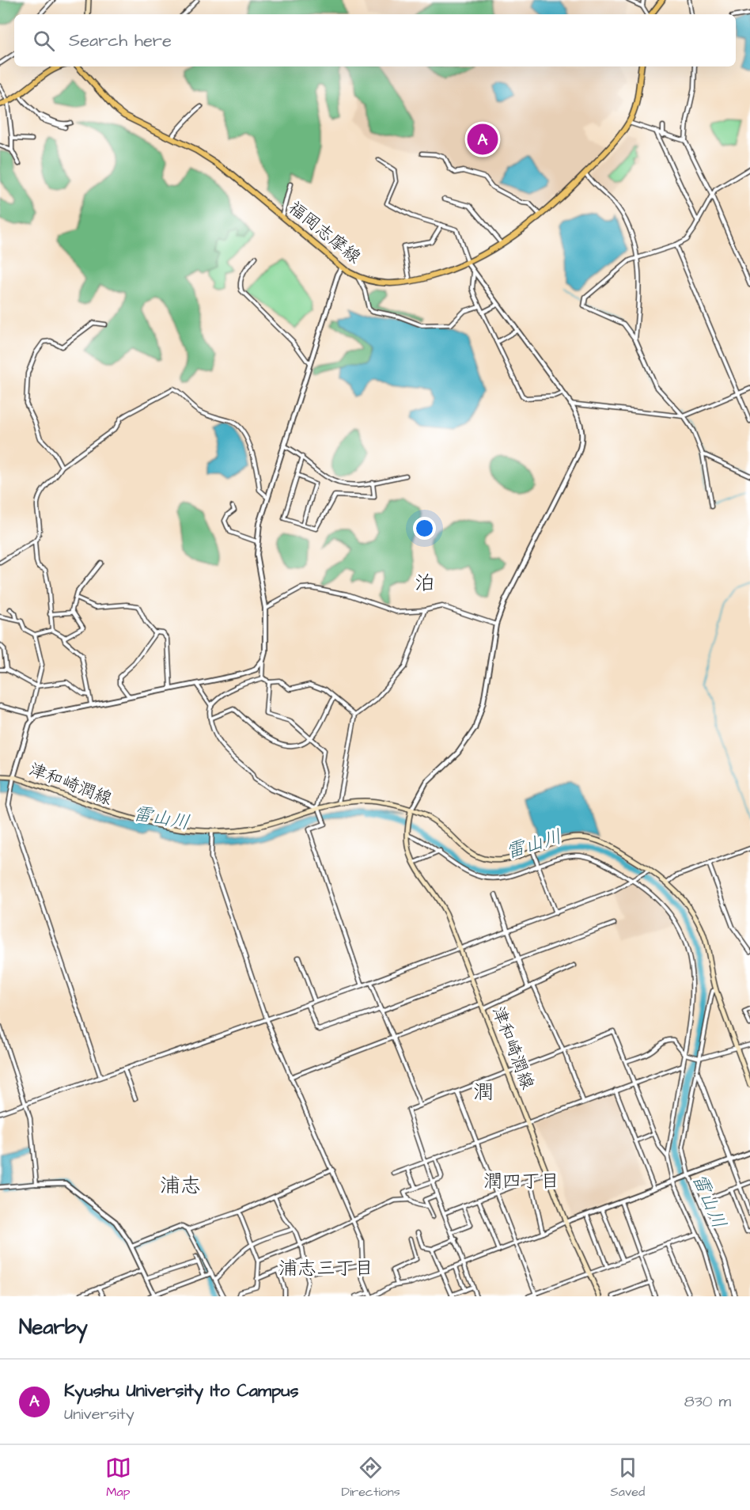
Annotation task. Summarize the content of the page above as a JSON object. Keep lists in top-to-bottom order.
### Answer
{
  "streets": {
    "main road": ["福岡志摩線", "津和崎潤線"]
  },
  "districts": [
    "泊",
    "潤",
    "潤四丁目",
    "浦志",
    "浦志三丁目"
  ],
  "water": ["雷山川"],
  "page": {
    "search": "Search here",
    "pins": "A",
    "heading": "Nearby",
    "list": [
      {
        "mark": "A",
        "name": "Kyushu University Ito Campus",
        "note": "University",
        "value": "830 m"
      }
    ],
    "nav": ["Map", "Directions", "Saved"]
  }
}
